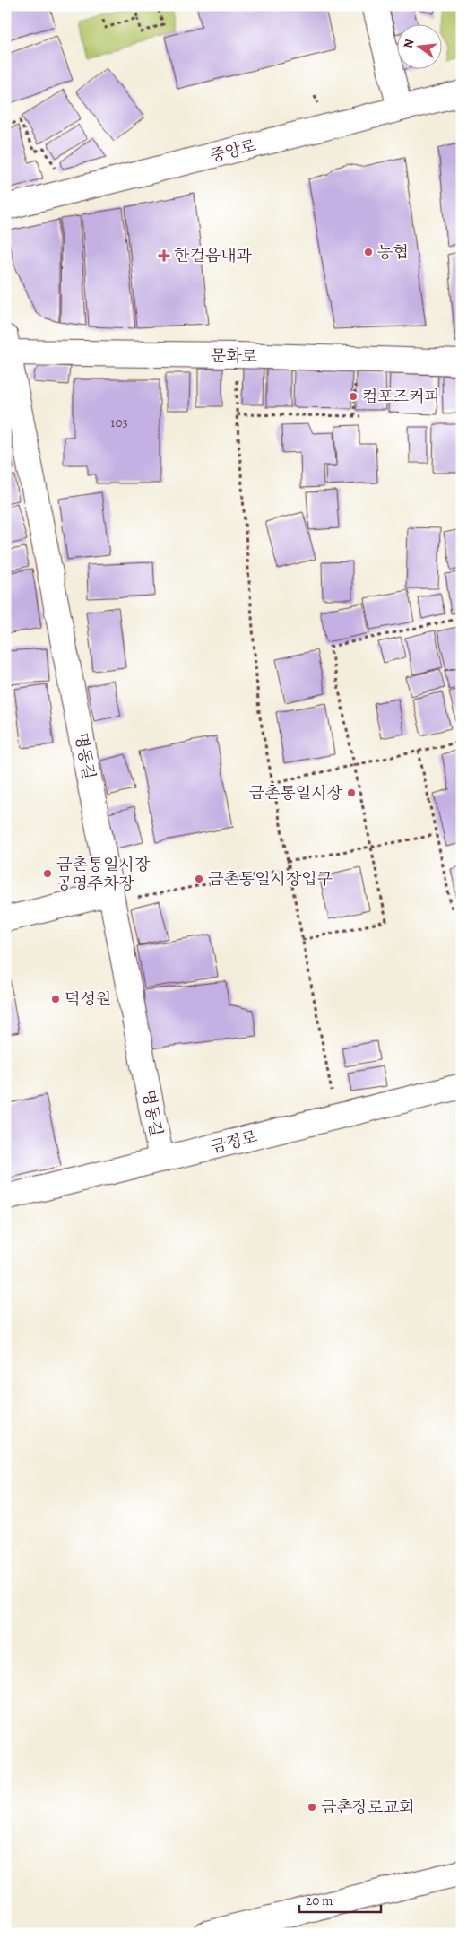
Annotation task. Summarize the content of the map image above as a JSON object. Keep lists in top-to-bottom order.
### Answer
{
  "streets": {
    "street": [
      "중앙로",
      "문화로",
      "명동길",
      "금정로"
    ]
  },
  "crossings": [
    ["문화로", "명동길"],
    ["명동길", "금정로"]
  ],
  "places": {
    "other": [
      "농협",
      "컴포즈커피",
      "금촌통일시장",
      "금촌통일시장 공영주차장",
      "금촌통일시장입구",
      "덕성원",
      "금촌장로교회"
    ],
    "health": ["한걸음내과"]
  },
  "house_numbers": ["103"],
  "scale_bar": "20 m",
  "north": "left"
}
